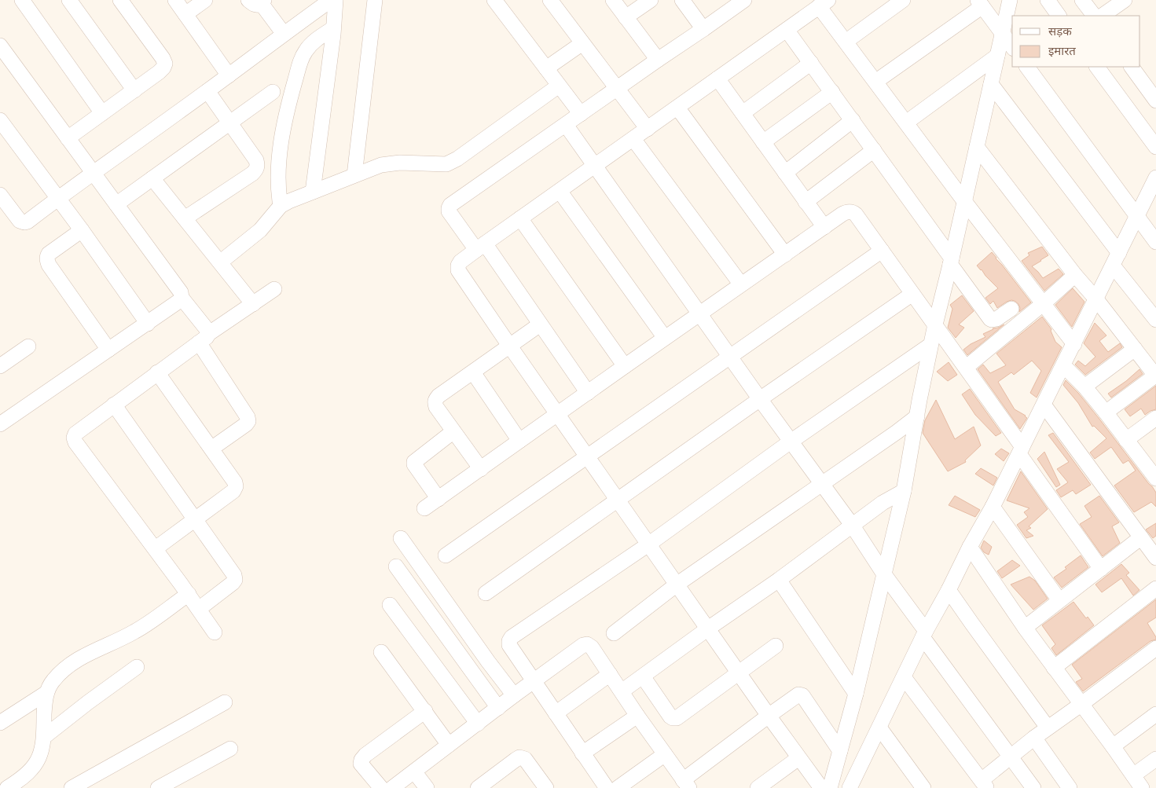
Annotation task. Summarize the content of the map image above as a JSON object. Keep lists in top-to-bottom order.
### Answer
{
  "legend": ["सड़क", "इमारत"]
}
